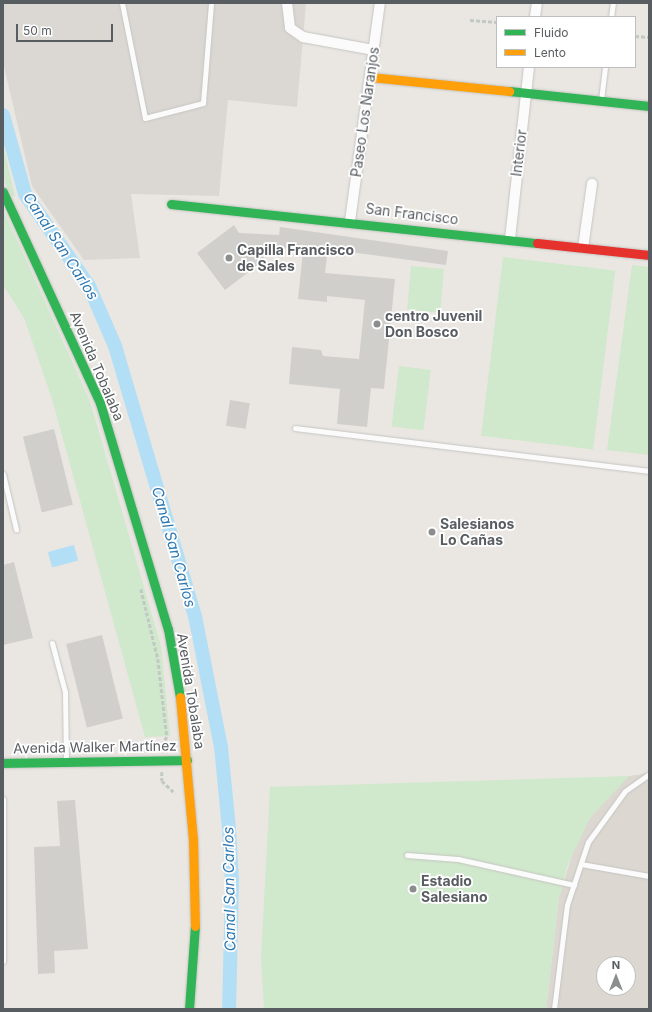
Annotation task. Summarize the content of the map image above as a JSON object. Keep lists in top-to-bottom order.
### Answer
{
  "streets": {
    "street": [
      "Paseo Los Naranjos",
      "Interior",
      "San Francisco",
      "Avenida Tobalaba",
      "Avenida Walker Martínez"
    ]
  },
  "crossings": [
    ["Paseo Los Naranjos", "San Francisco"],
    ["Interior", "San Francisco"],
    ["Avenida Tobalaba", "Avenida Walker Martínez"]
  ],
  "water": ["Canal San Carlos"],
  "places": [
    "Capilla Francisco de Sales",
    "centro Juvenil Don Bosco",
    "Salesianos Lo Cañas",
    "Estadio Salesiano"
  ],
  "legend": ["Fluido", "Lento"],
  "scale_bar": "50 m",
  "north": "top"
}
